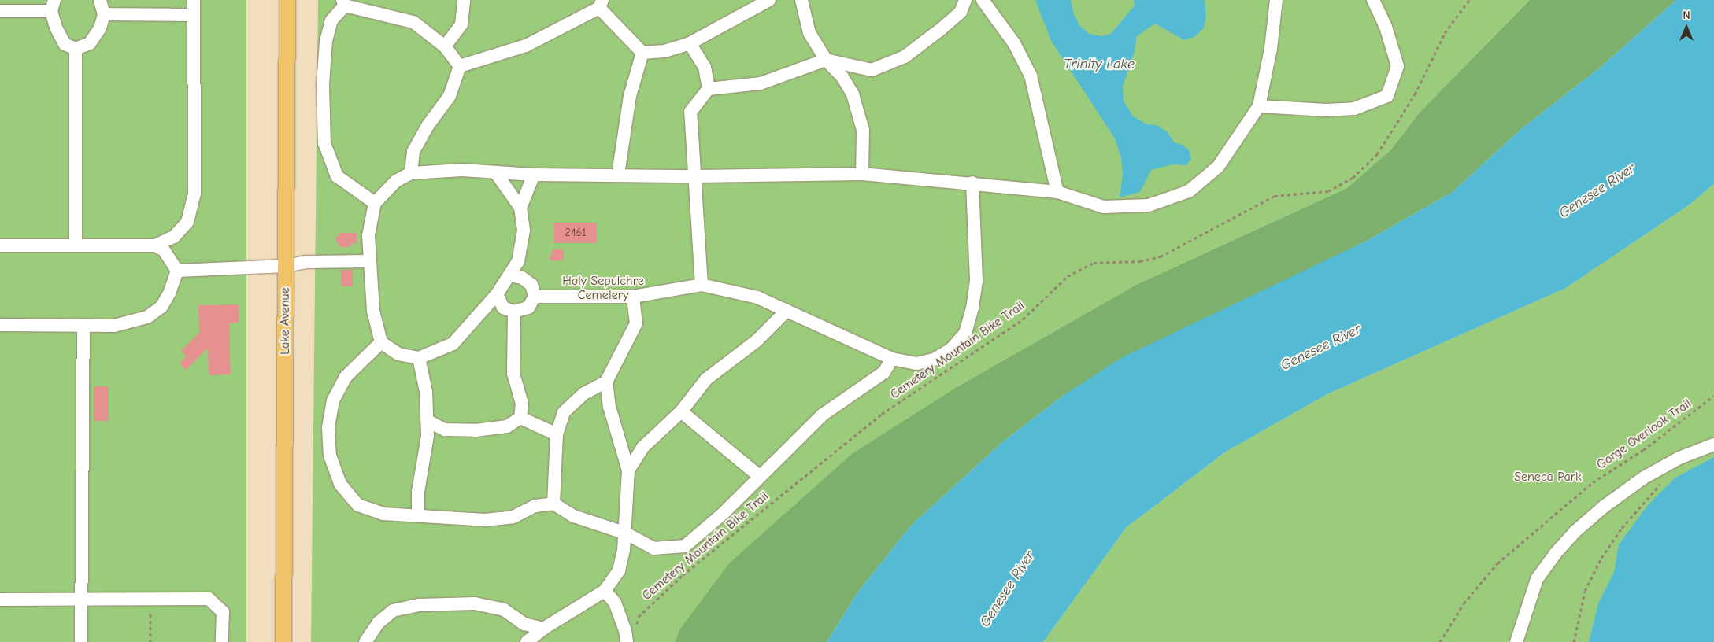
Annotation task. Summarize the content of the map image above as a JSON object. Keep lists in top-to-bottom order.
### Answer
{
  "streets": {
    "main road": ["Lake Avenue"],
    "path": ["Cemetery Mountain Bike Trail", "Gorge Overlook Trail"]
  },
  "water": ["Trinity Lake", "Genesee River"],
  "parks": ["Holy Sepulchre Cemetery", "Seneca Park"],
  "house_numbers": ["2461"],
  "north": "top"
}
